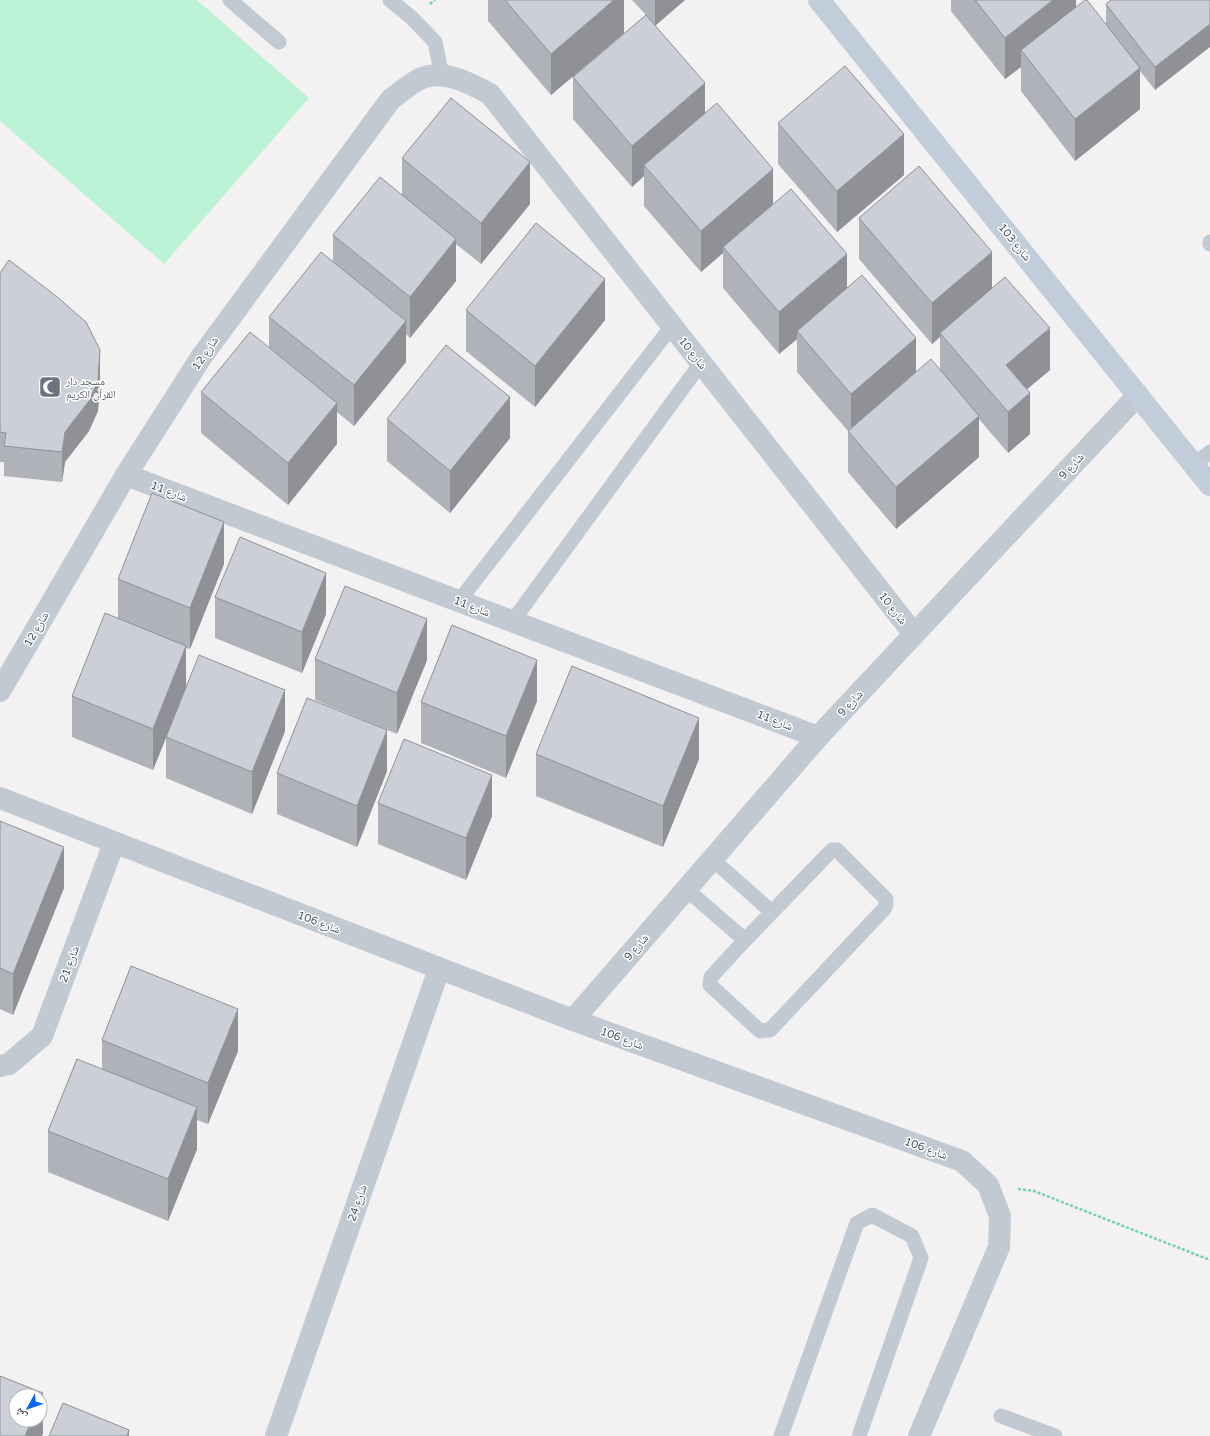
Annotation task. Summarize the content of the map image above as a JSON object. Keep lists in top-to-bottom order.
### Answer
{
  "streets": {
    "street": [
      "شارع 103",
      "شارع 12",
      "شارع 10",
      "شارع 9",
      "شارع 11",
      "شارع 106",
      "شارع 21",
      "شارع 24"
    ]
  },
  "crossings": [
    ["شارع 103", "شارع 9"],
    ["شارع 12", "شارع 10"],
    ["شارع 12", "شارع 11"],
    ["شارع 10", "شارع 9"],
    ["شارع 9", "شارع 11"],
    ["شارع 9", "شارع 106"],
    ["شارع 106", "شارع 21"],
    ["شارع 106", "شارع 24"]
  ],
  "places": {
    "mosque": ["مسجد دار القرآن الكريم"]
  },
  "north": "bottom left"
}
